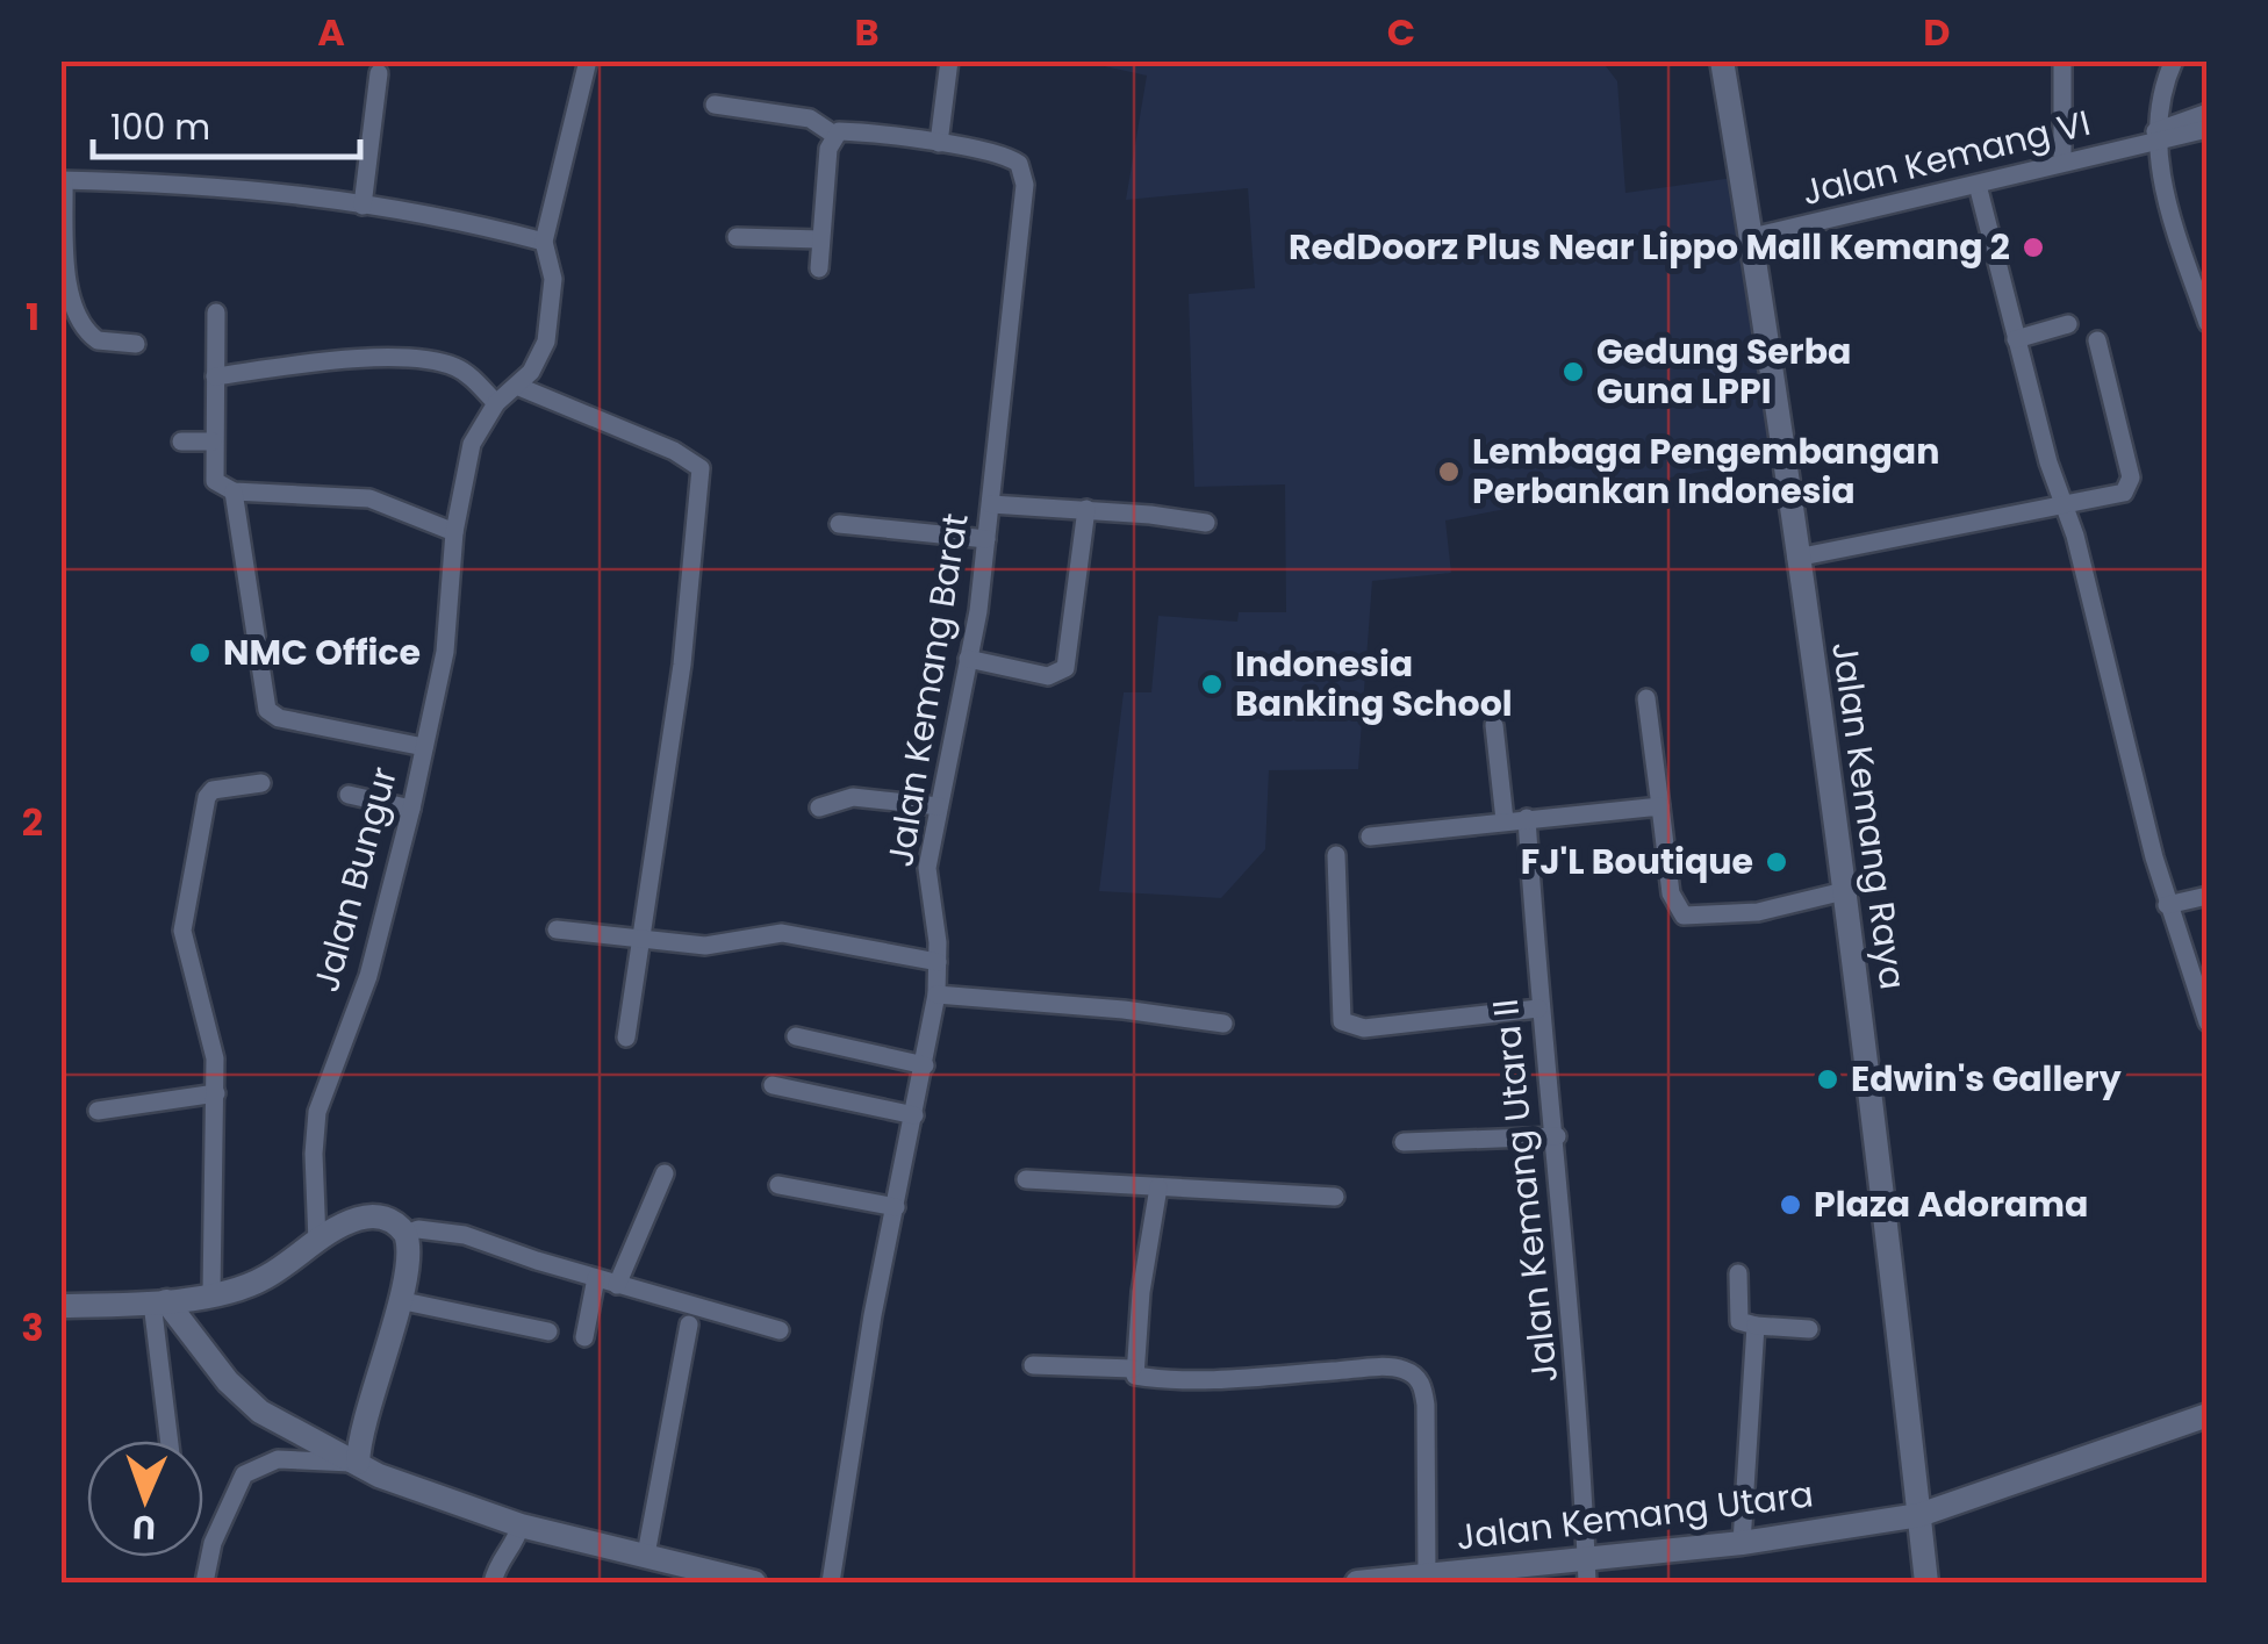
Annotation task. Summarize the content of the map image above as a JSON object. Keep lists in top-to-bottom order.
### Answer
{
  "streets": {
    "street": [
      "Jalan Kemang VI",
      "Jalan Kemang Barat",
      "Jalan Kemang Raya",
      "Jalan Bungur",
      "Jalan Kemang Utara II",
      "Jalan Kemang Utara"
    ]
  },
  "crossings": [
    ["Jalan Kemang VI", "Jalan Kemang Raya"],
    ["Jalan Kemang Raya", "Jalan Kemang Utara"],
    ["Jalan Kemang Utara II", "Jalan Kemang Utara"]
  ],
  "places": [
    "RedDoorz Plus Near Lippo Mall Kemang 2",
    "Gedung Serba Guna LPPI",
    "Lembaga Pengembangan Perbankan Indonesia",
    "NMC Office",
    "Indonesia Banking School",
    "FJ'L Boutique",
    "Edwin's Gallery",
    "Plaza Adorama"
  ],
  "scale_bar": "100 m",
  "north": "bottom",
  "grid": {
    "columns": [
      "A",
      "B",
      "C",
      "D"
    ],
    "rows": ["1", "2", "3"]
  }
}
